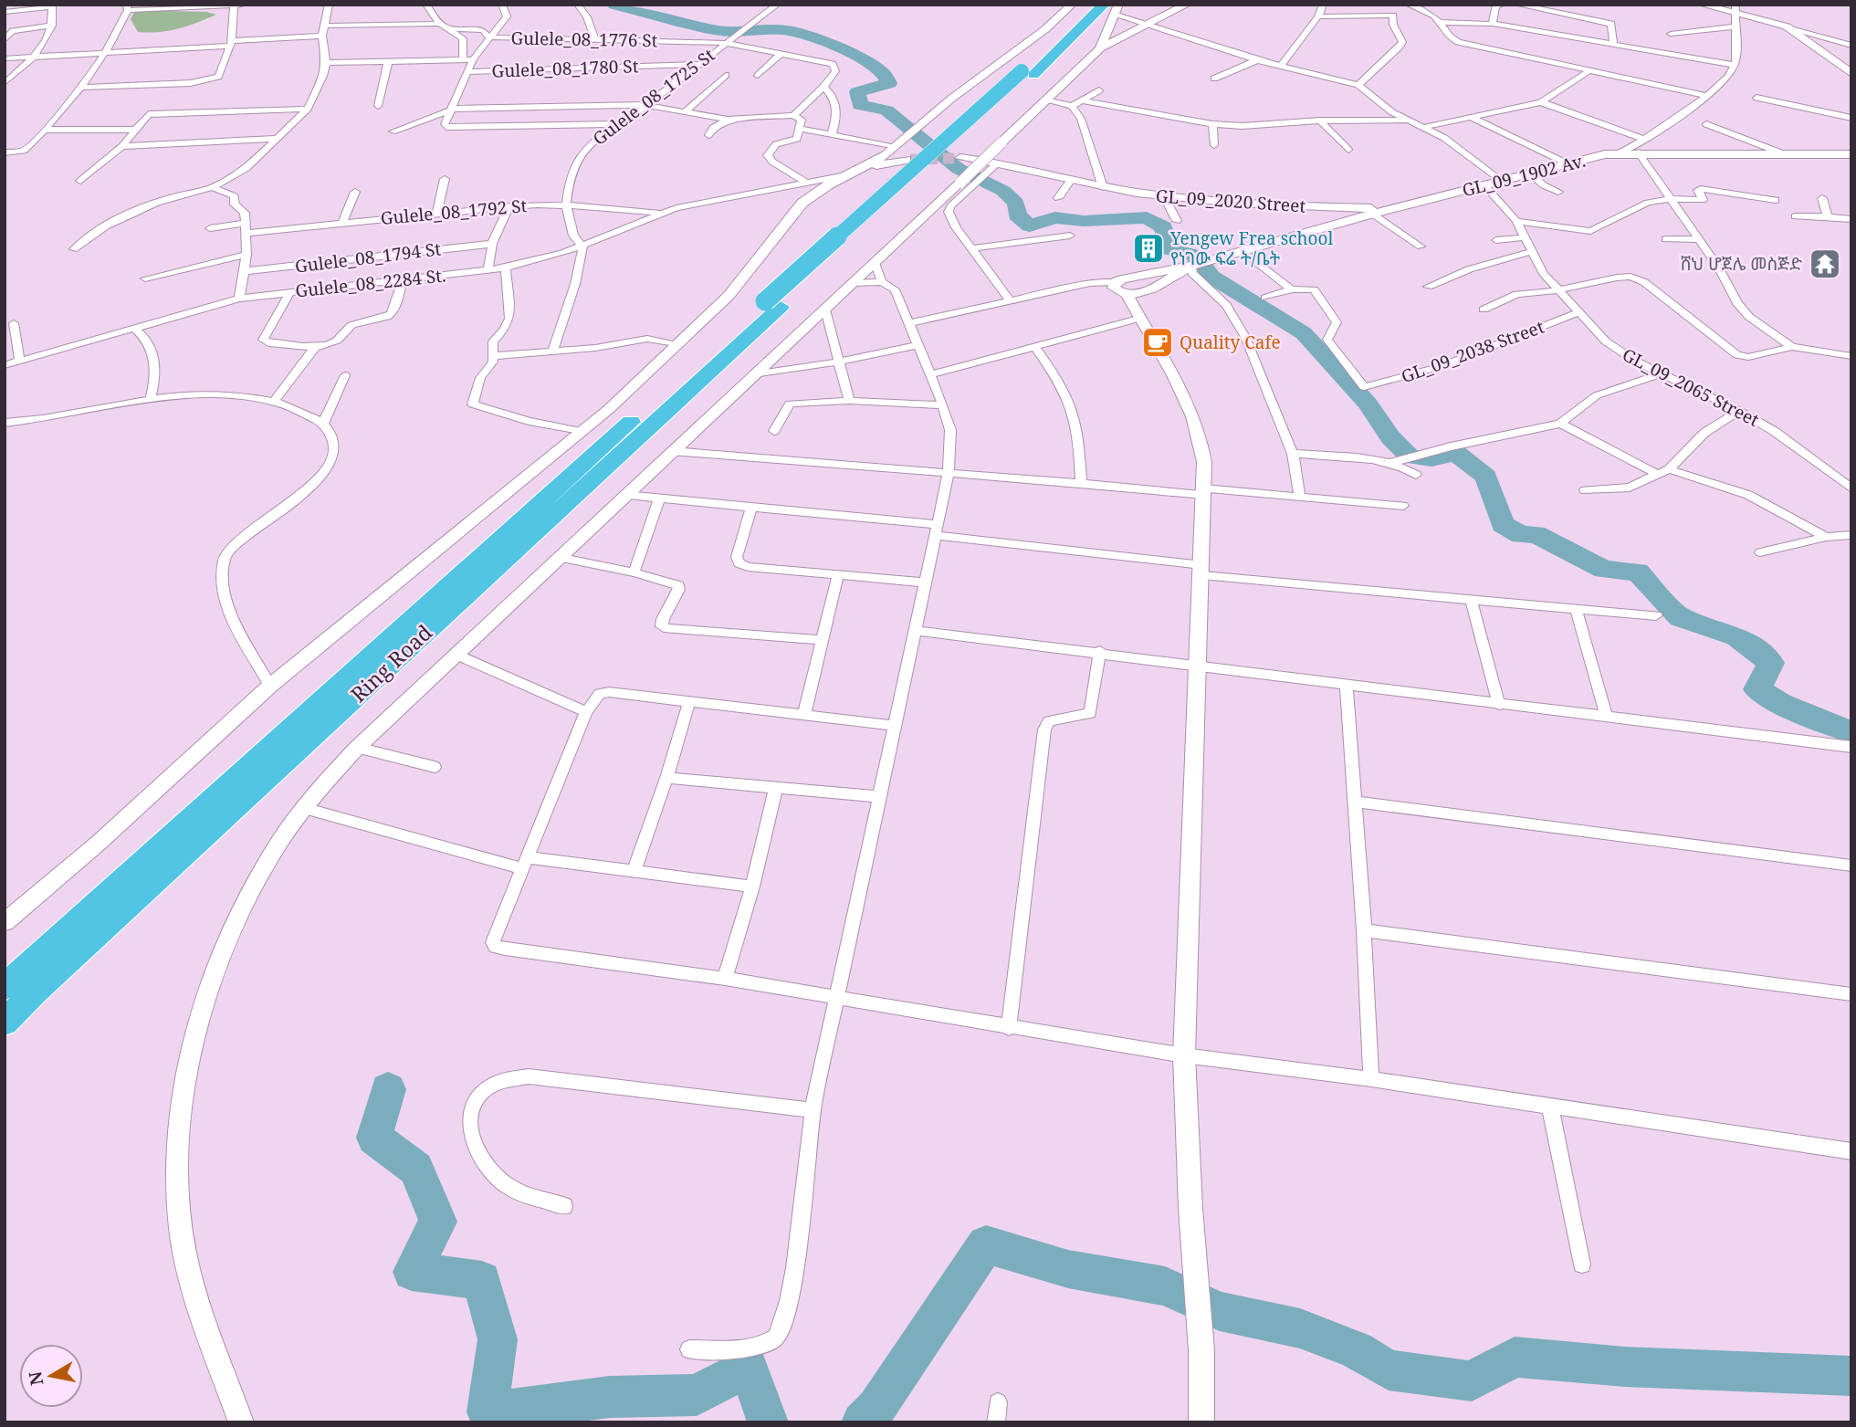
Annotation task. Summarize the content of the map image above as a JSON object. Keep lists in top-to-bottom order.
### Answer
{
  "streets": {
    "highway": ["Ring Road"],
    "street": [
      "Gulele_08_1776 St",
      "Gulele_08_1780 St",
      "Gulele_08_1725 St",
      "GL_09_1902 Av.",
      "GL_09_2020 Street",
      "Gulele_08_1792 St",
      "Gulele_08_1794 St",
      "Gulele_08_2284 St.",
      "GL_09_2038 Street",
      "GL_09_2065 Street"
    ]
  },
  "crossings": [
    ["Gulele_08_1776 St", "Gulele_08_1725 St"],
    ["Gulele_08_1780 St", "Gulele_08_1725 St"],
    ["Gulele_08_1725 St", "Gulele_08_1792 St"],
    ["Gulele_08_1725 St", "Gulele_08_2284 St."],
    ["GL_09_1902 Av.", "GL_09_2020 Street"],
    ["GL_09_1902 Av.", "GL_09_2065 Street"],
    ["Gulele_08_1792 St", "Gulele_08_2284 St."],
    ["GL_09_2038 Street", "GL_09_2065 Street"]
  ],
  "places": {
    "building": ["Yengew Frea school የነገው ፍሬ ት/ቤት"],
    "temple": ["ሸህ ሆጀሌ መስጅድ"],
    "cafe": ["Quality Cafe"]
  },
  "north": "left"
}
